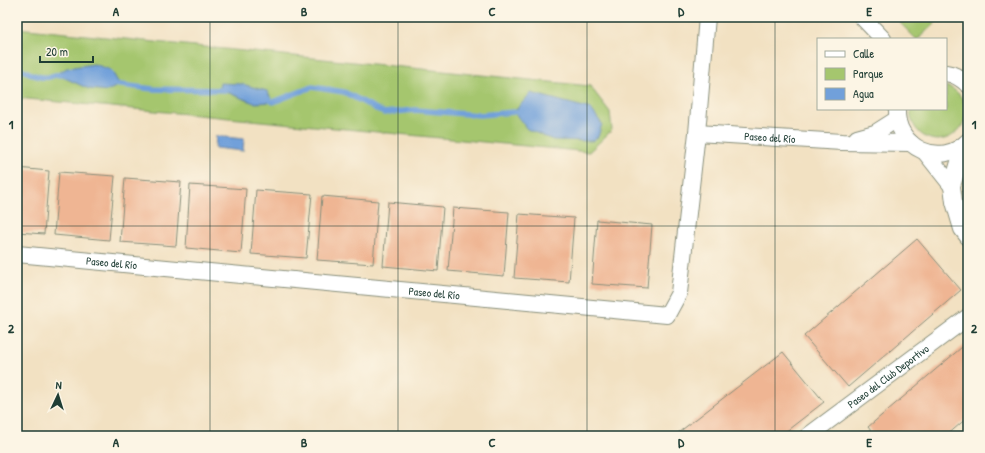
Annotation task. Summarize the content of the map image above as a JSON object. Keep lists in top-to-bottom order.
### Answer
{
  "streets": {
    "street": ["Paseo del Río", "Paseo del Club Deportivo"]
  },
  "legend": ["Calle", "Parque", "Agua"],
  "scale_bar": "20 m",
  "north": "top",
  "grid": {
    "columns": [
      "A",
      "B",
      "C",
      "D",
      "E"
    ],
    "rows": ["1", "2"]
  }
}
